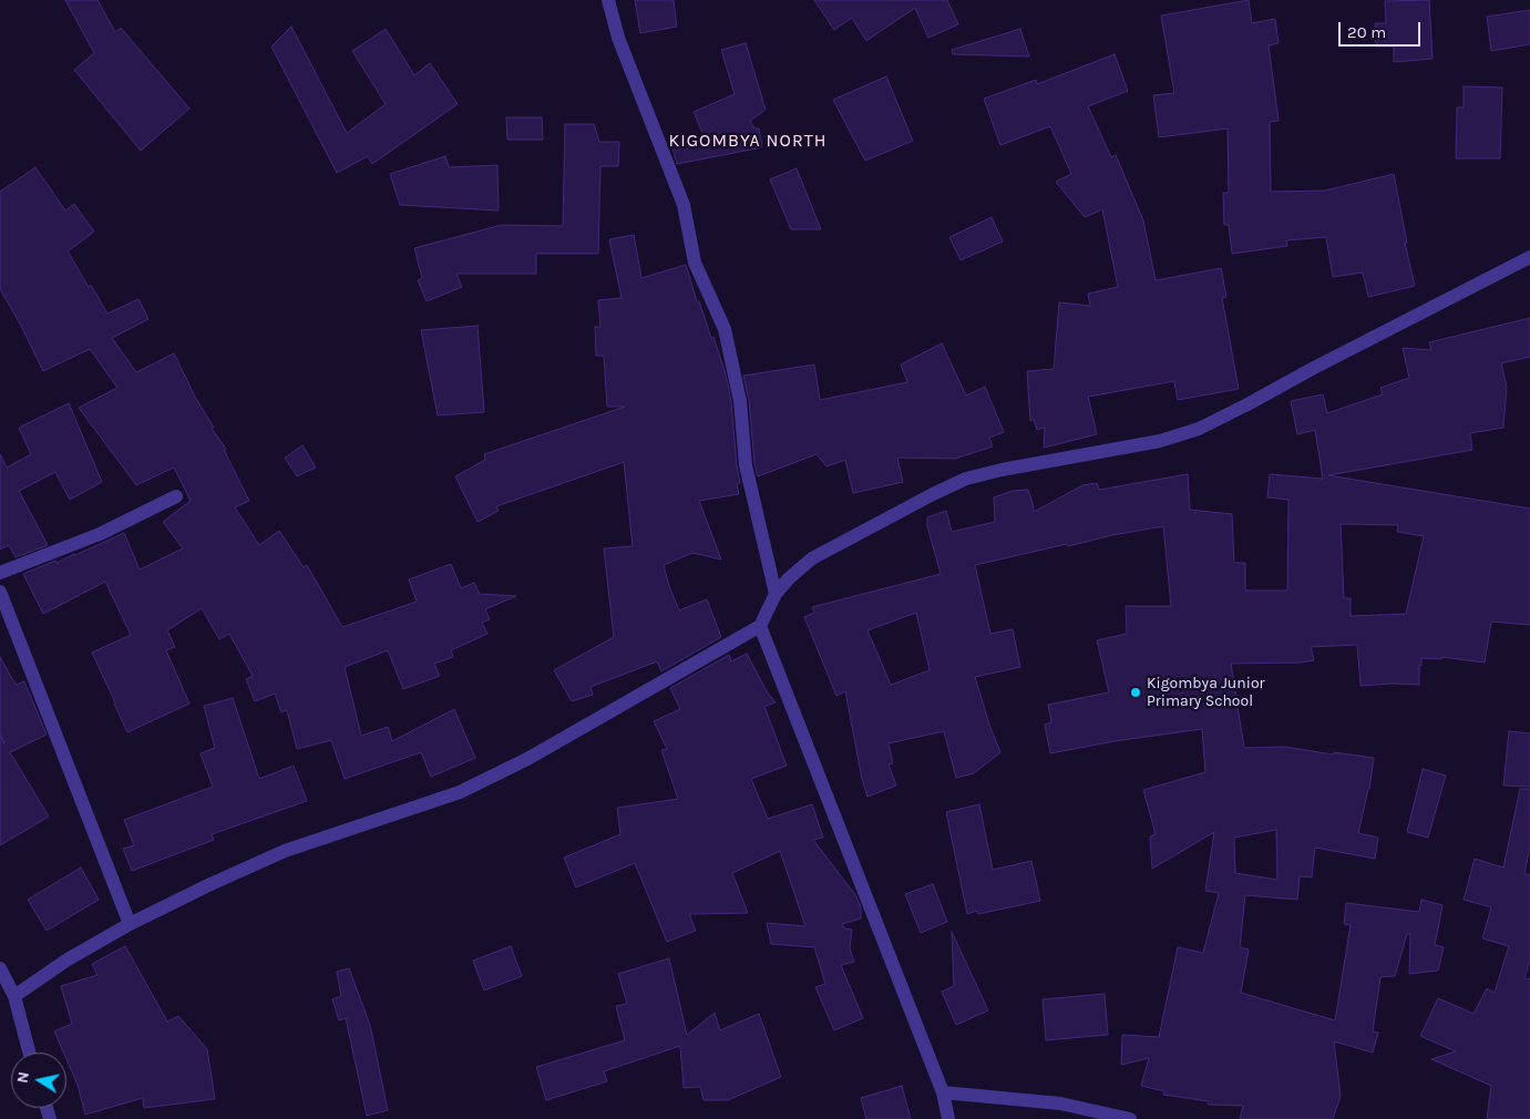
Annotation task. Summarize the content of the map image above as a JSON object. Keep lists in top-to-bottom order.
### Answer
{
  "districts": ["KIGOMBYA NORTH"],
  "places": ["Kigombya Junior Primary School"],
  "scale_bar": "20 m",
  "north": "left"
}
